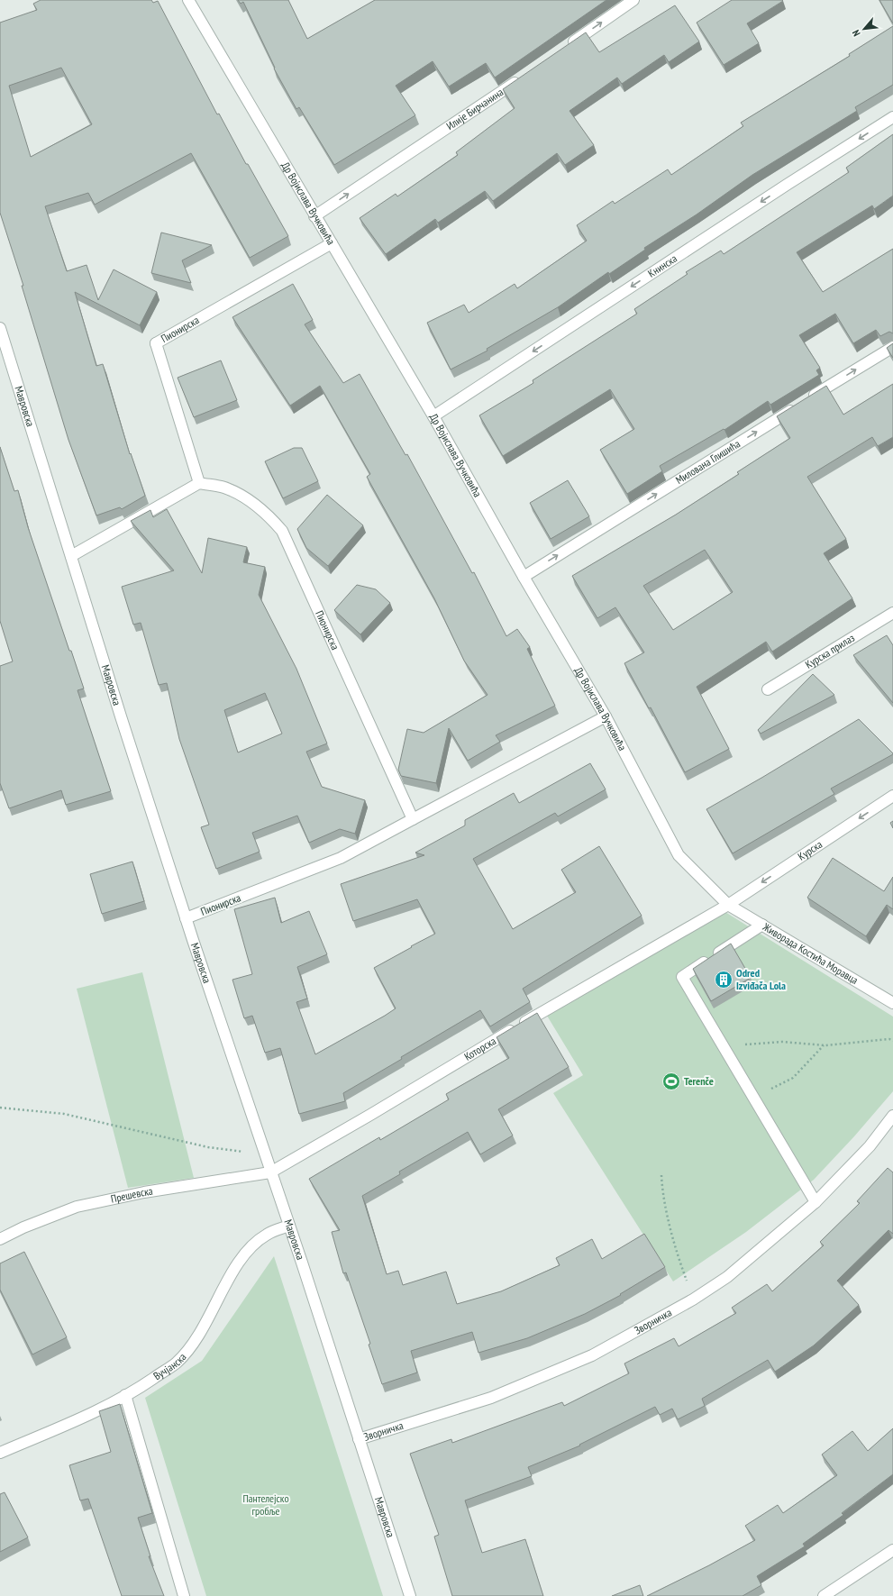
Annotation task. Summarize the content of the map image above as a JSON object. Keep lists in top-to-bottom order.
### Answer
{
  "streets": {
    "street": [
      "Илије Бирчанина",
      "Др Војислава Вучковића",
      "Книнска",
      "Пионирска",
      "Мавровска",
      "Милована Глишића",
      "Курска прилаз",
      "Курска",
      "Живорада Костића Моравца",
      "Которска",
      "Прешевска",
      "Зворничка",
      "Вучјанска"
    ]
  },
  "crossings": [
    ["Илије Бирчанина", "Др Војислава Вучковића"],
    ["Др Војислава Вучковића", "Книнска"],
    ["Др Војислава Вучковића", "Пионирска"],
    ["Др Војислава Вучковића", "Милована Глишића"],
    ["Др Војислава Вучковића", "Курска"],
    ["Др Војислава Вучковића", "Живорада Костића Моравца"],
    ["Др Војислава Вучковића", "Которска"],
    ["Пионирска", "Мавровска"],
    ["Мавровска", "Которска"],
    ["Мавровска", "Прешевска"],
    ["Мавровска", "Зворничка"],
    ["Мавровска", "Вучјанска"],
    ["Курска", "Живорада Костића Моравца"],
    ["Курска", "Которска"],
    ["Живорада Костића Моравца", "Которска"],
    ["Которска", "Прешевска"]
  ],
  "one_way": [
    "Илије Бирчанина",
    "Книнска",
    "Милована Глишића",
    "Курска"
  ],
  "parks": ["Пантелејско гробље"],
  "places": {
    "building": ["Odred Izviđača Lola"],
    "sports": ["Terenče"]
  },
  "north": "bottom left"
}
